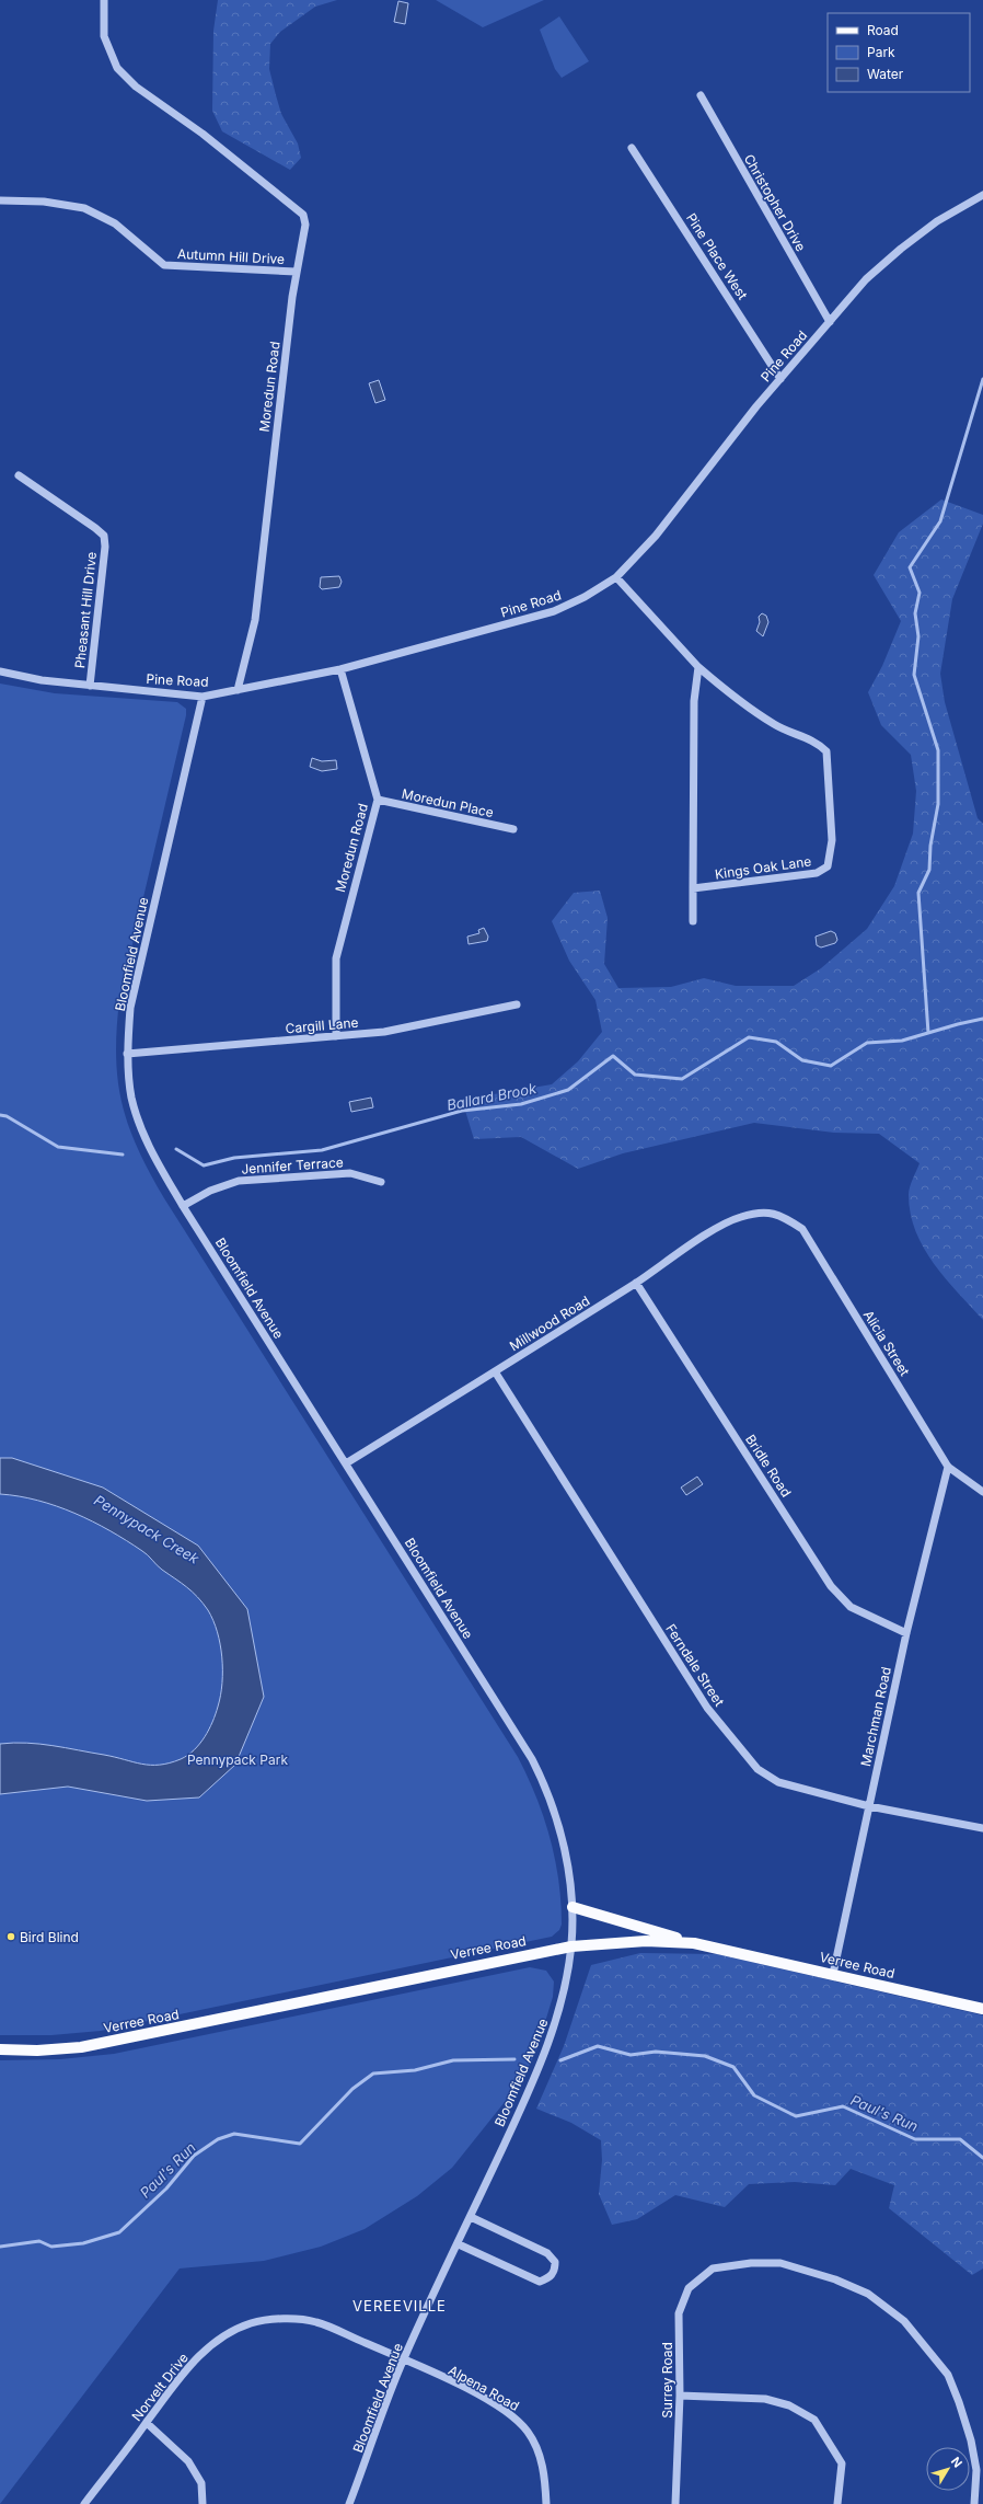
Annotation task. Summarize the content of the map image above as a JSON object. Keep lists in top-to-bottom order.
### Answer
{
  "streets": {
    "main road": ["Verree Road"],
    "street": [
      "Christopher Drive",
      "Autumn Hill Drive",
      "Pine Place West",
      "Pine Road",
      "Moredun Road",
      "Pheasant Hill Drive",
      "Moredun Place",
      "Kings Oak Lane",
      "Bloomfield Avenue",
      "Cargill Lane",
      "Jennifer Terrace",
      "Millwood Road",
      "Alicia Street",
      "Bridle Road",
      "Ferndale Street",
      "Marchman Road",
      "Surrey Road",
      "Norvelt Drive",
      "Alpena Road"
    ]
  },
  "crossings": [
    ["Christopher Drive", "Pine Road"],
    ["Autumn Hill Drive", "Moredun Road"],
    ["Pine Place West", "Pine Road"],
    ["Pine Road", "Moredun Road"],
    ["Pine Road", "Pheasant Hill Drive"],
    ["Pine Road", "Kings Oak Lane"],
    ["Pine Road", "Bloomfield Avenue"],
    ["Moredun Road", "Moredun Place"],
    ["Moredun Road", "Cargill Lane"],
    ["Bloomfield Avenue", "Cargill Lane"],
    ["Bloomfield Avenue", "Jennifer Terrace"],
    ["Bloomfield Avenue", "Millwood Road"],
    ["Bloomfield Avenue", "Verree Road"],
    ["Bloomfield Avenue", "Norvelt Drive"],
    ["Bloomfield Avenue", "Alpena Road"],
    ["Millwood Road", "Alicia Street"],
    ["Millwood Road", "Bridle Road"],
    ["Millwood Road", "Ferndale Street"],
    ["Alicia Street", "Marchman Road"],
    ["Bridle Road", "Marchman Road"],
    ["Ferndale Street", "Marchman Road"],
    ["Marchman Road", "Verree Road"],
    ["Norvelt Drive", "Alpena Road"]
  ],
  "districts": ["VEREEVILLE"],
  "water": ["Ballard Brook", "Pennypack Creek", "Paul's Run"],
  "parks": ["Pennypack Park"],
  "places": ["Bird Blind"],
  "legend": ["Road", "Park", "Water"],
  "north": "top right"
}
